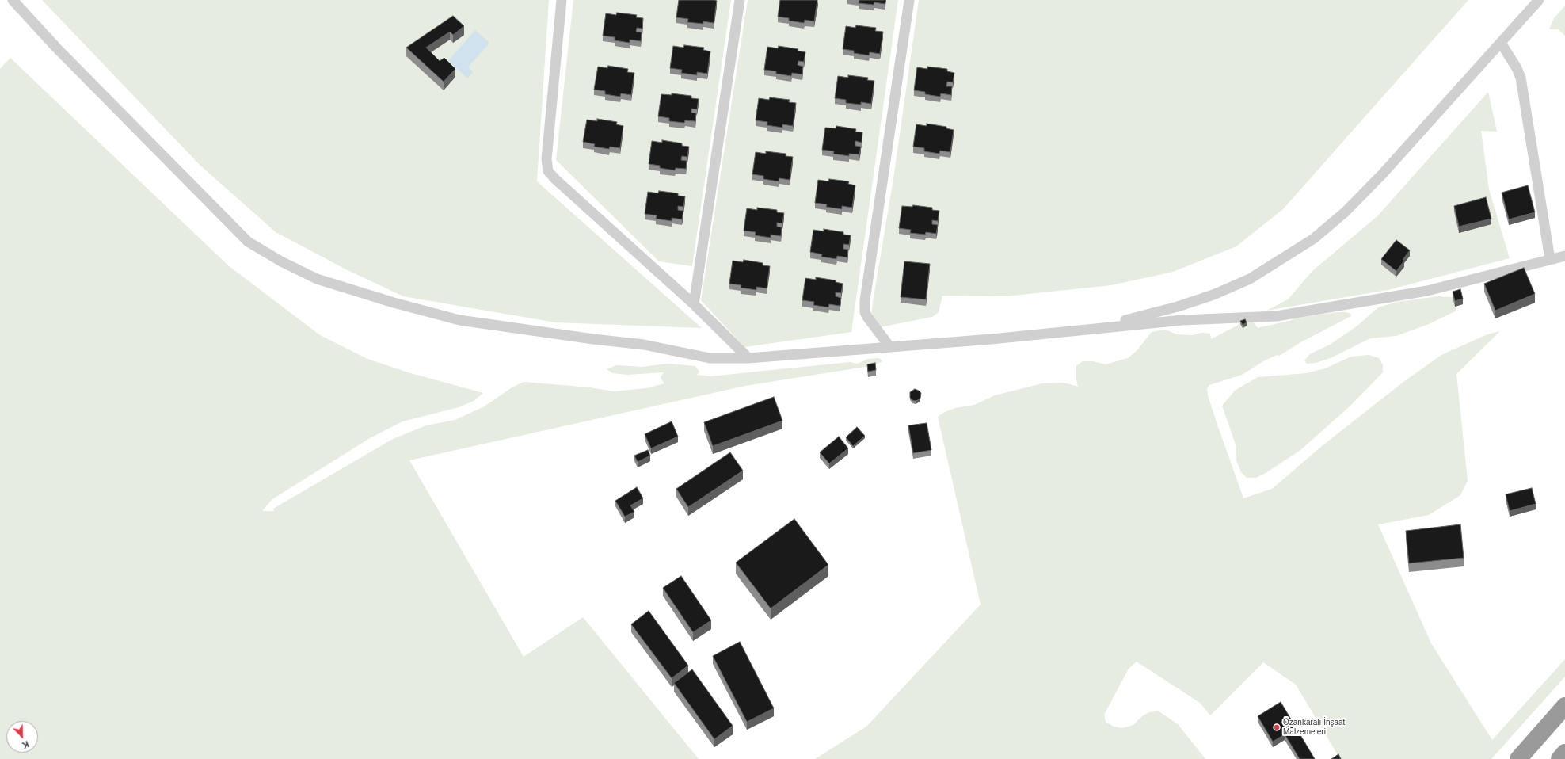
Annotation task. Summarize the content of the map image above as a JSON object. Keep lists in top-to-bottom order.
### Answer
{
  "places": ["Özankaralı İnşaat Malzemeleri"],
  "north": "bottom right"
}
